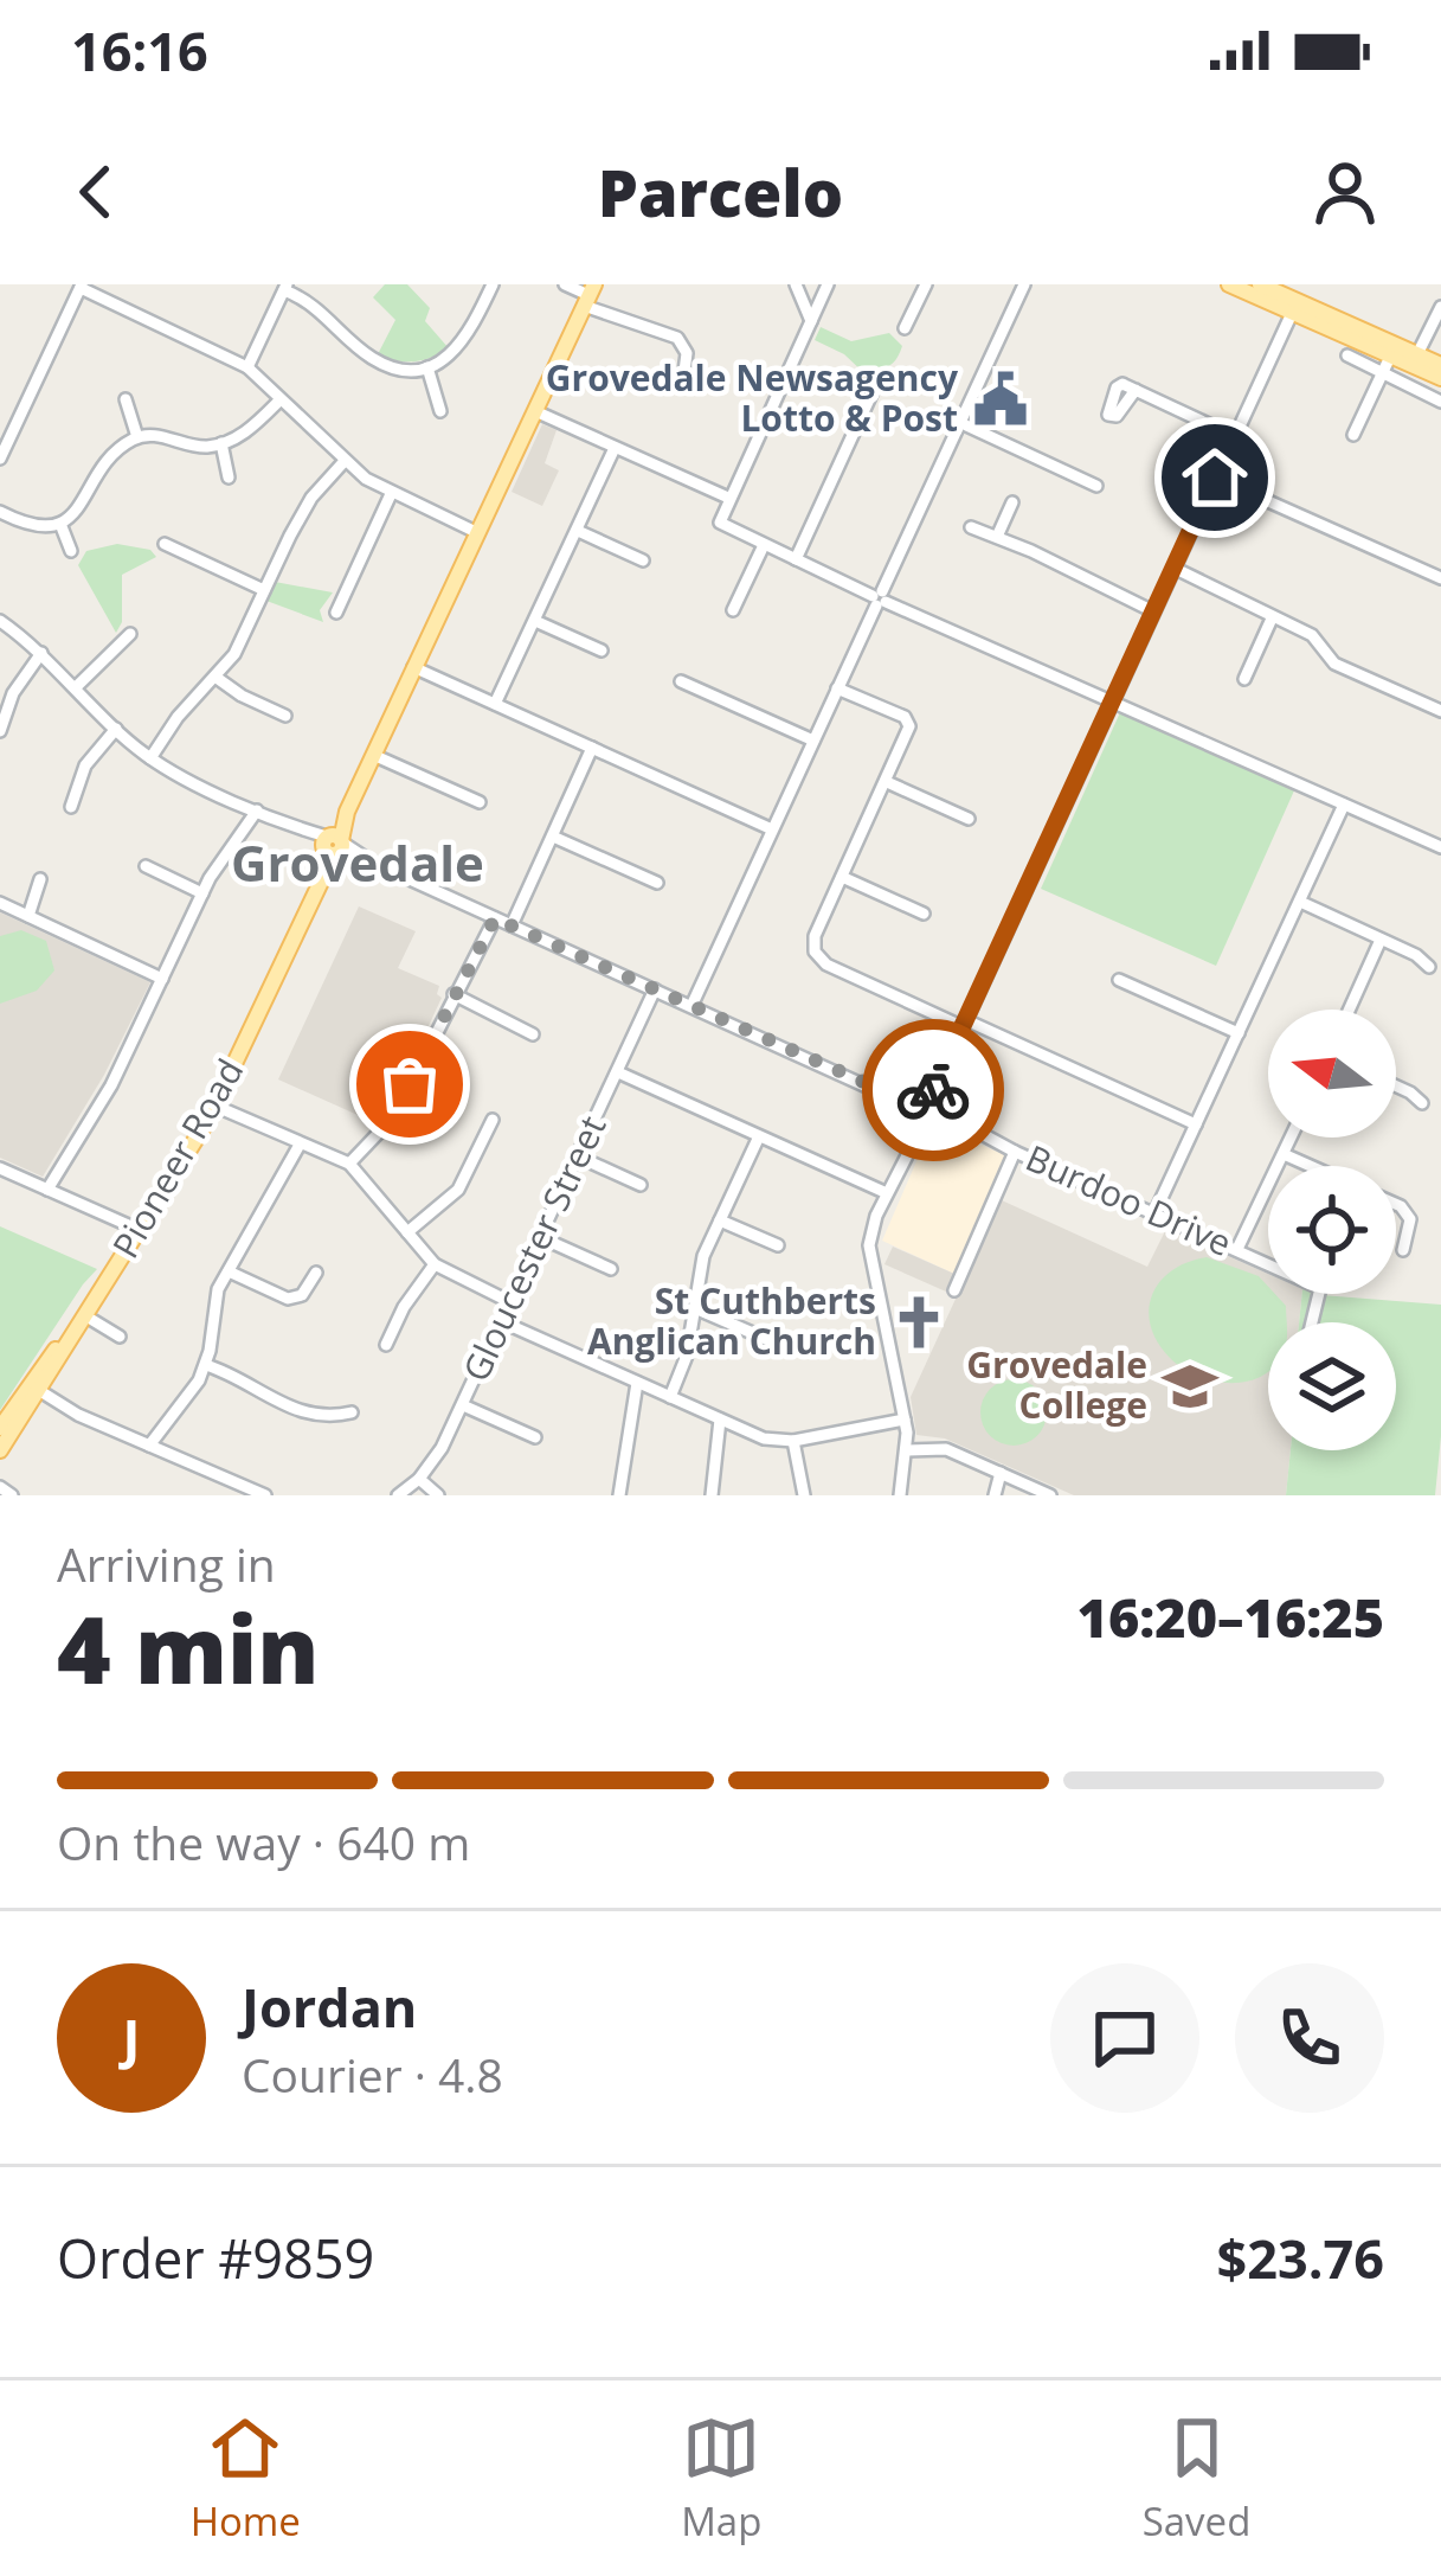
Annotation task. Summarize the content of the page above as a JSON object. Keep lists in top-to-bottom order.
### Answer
{
  "streets": {
    "main road": ["Pioneer Road"],
    "street": ["Burdoo Drive", "Gloucester Street"]
  },
  "crossings": [
    ["Pioneer Road", "Burdoo Drive"],
    ["Burdoo Drive", "Gloucester Street"]
  ],
  "districts": ["Grovedale"],
  "places": {
    "public building": ["Grovedale Newsagency Lotto & Post"],
    "church": ["St Cuthberts Anglican Church"],
    "school or university": ["Grovedale College"]
  },
  "north": "left",
  "page": {
    "status": "16:16",
    "header": "Parcelo",
    "heading": ["4 min", "Arriving in", "16:20–16:25"],
    "panel": [
      "Jordan",
      "Courier · 4.8",
      "Order #9859",
      "$23.76"
    ],
    "bar": "On the way · 640 m",
    "round": "J",
    "tabs": ["Home", "Map", "Saved"]
  }
}
